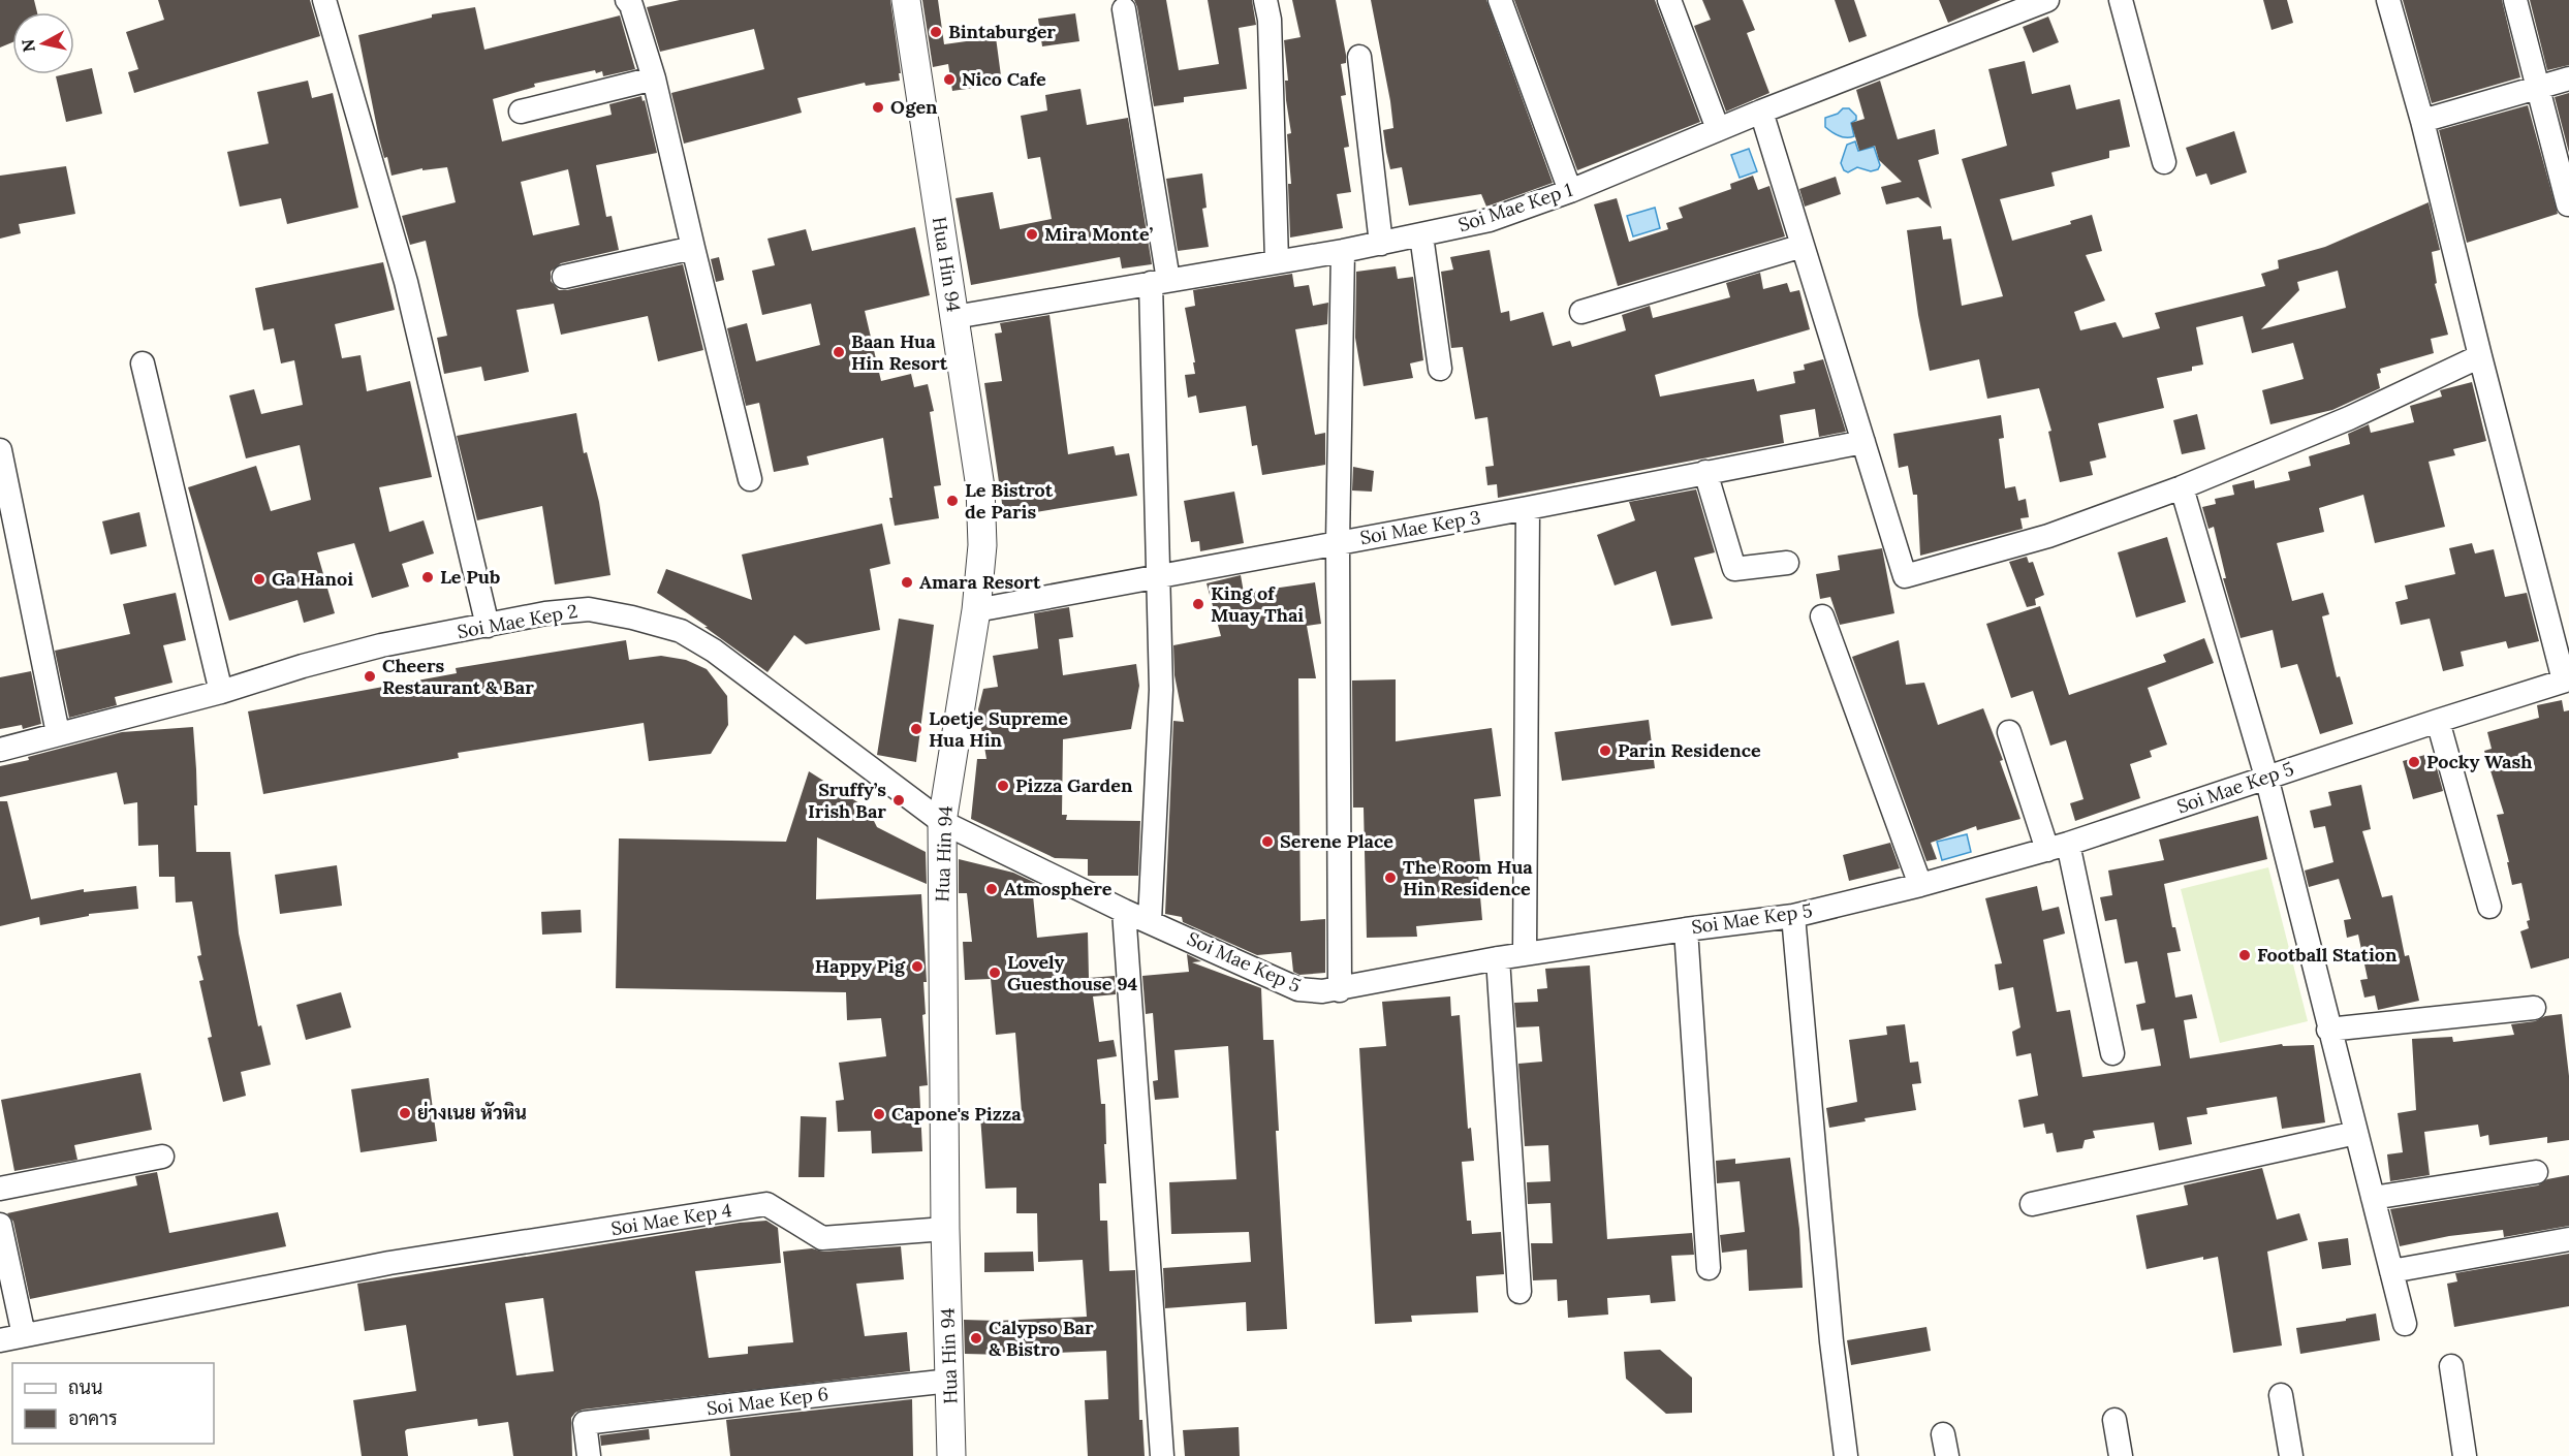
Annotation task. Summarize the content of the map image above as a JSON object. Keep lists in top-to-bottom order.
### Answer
{
  "streets": {
    "street": [
      "Soi Mae Kep 1",
      "Hua Hin 94",
      "Soi Mae Kep 3",
      "Soi Mae Kep 2",
      "Soi Mae Kep 5",
      "Soi Mae Kep 4",
      "Soi Mae Kep 6"
    ]
  },
  "crossings": [
    ["Soi Mae Kep 1", "Hua Hin 94"],
    ["Hua Hin 94", "Soi Mae Kep 3"],
    ["Hua Hin 94", "Soi Mae Kep 2"],
    ["Hua Hin 94", "Soi Mae Kep 5"],
    ["Hua Hin 94", "Soi Mae Kep 4"],
    ["Hua Hin 94", "Soi Mae Kep 6"],
    ["Soi Mae Kep 2", "Soi Mae Kep 5"]
  ],
  "places": [
    "Bintaburger",
    "Nico Cafe",
    "Ogen",
    "Mira Monte’",
    "Baan Hua Hin Resort",
    "Le Bistrot de Paris",
    "Le Pub",
    "Ga Hanoi",
    "Amara Resort",
    "King of Muay Thai",
    "Cheers Restaurant & Bar",
    "Loetje Supreme Hua Hin",
    "Parin Residence",
    "Pocky Wash",
    "Pizza Garden",
    "Sruffy’s Irish Bar",
    "Serene Place",
    "The Room Hua Hin Residence",
    "Atmosphere",
    "Football Station",
    "Happy Pig",
    "Lovely Guesthouse 94",
    "ย่างเนย หัวหิน",
    "Capone's Pizza",
    "Calypso Bar & Bistro"
  ],
  "legend": ["ถนน", "อาคาร"],
  "north": "left"
}
